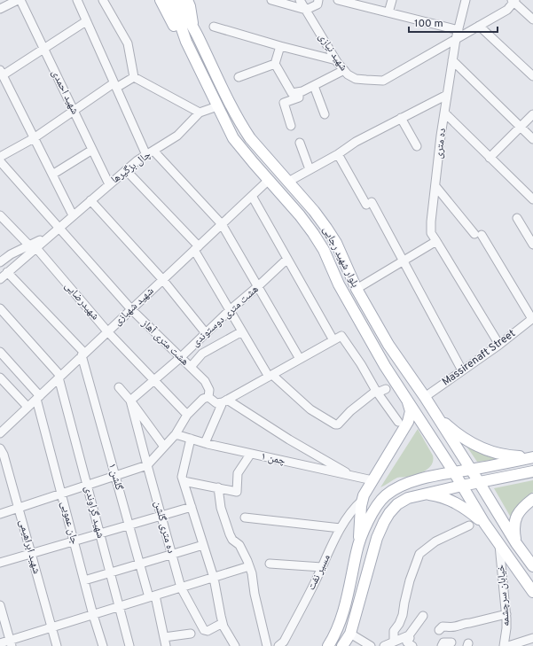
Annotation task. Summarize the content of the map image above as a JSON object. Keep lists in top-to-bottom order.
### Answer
{
  "streets": {
    "main road": ["بلوار شهید رجایی"],
    "street": [
      "شهید نیازی",
      "شهید احمدی",
      "ده متری",
      "چال بزگیرها",
      "شهیدرضایی",
      "شهید شهبازی",
      "هشت متری دوستوندی",
      "هشت متری آهاز",
      "Massirenaft Street",
      "چمن ۱",
      "گلشن ۱",
      "شهید گراوندی",
      "جان عمویی",
      "ده متری گلشن",
      "شهید ابراهیمی",
      "مسیر نفت",
      "خیابان سرچشمه"
    ]
  },
  "crossings": [
    ["شهید نیازی", "ده متری"],
    ["شهید احمدی", "چال بزگیرها"],
    ["ده متری", "Massirenaft Street"],
    ["چال بزگیرها", "بلوار شهید رجایی"],
    ["چال بزگیرها", "شهیدرضایی"],
    ["چال بزگیرها", "هشت متری آهاز"],
    ["بلوار شهید رجایی", "شهید شهبازی"],
    ["بلوار شهید رجایی", "Massirenaft Street"],
    ["شهیدرضایی", "شهید شهبازی"],
    ["شهیدرضایی", "هشت متری دوستوندی"],
    ["شهید شهبازی", "هشت متری آهاز"],
    ["شهید شهبازی", "گلشن ۱"],
    ["شهید شهبازی", "شهید گراوندی"],
    ["شهید شهبازی", "جان عمویی"],
    ["هشت متری دوستوندی", "هشت متری آهاز"],
    ["هشت متری دوستوندی", "ده متری گلشن"]
  ],
  "scale_bar": "100 m"
}
